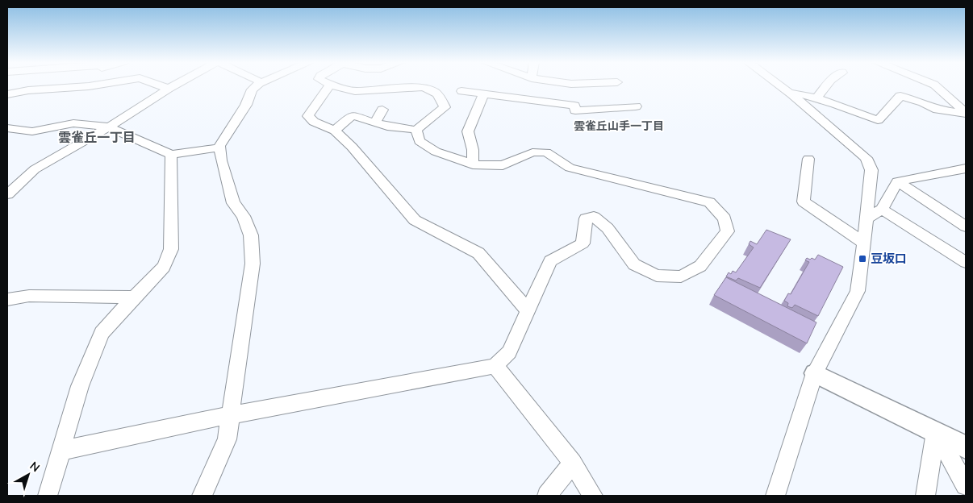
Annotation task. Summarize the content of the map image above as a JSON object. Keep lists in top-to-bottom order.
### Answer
{
  "districts": ["雲雀丘山手一丁目", "雲雀丘一丁目"],
  "places": {
    "transit": ["豆坂口"]
  },
  "north": "top right"
}
